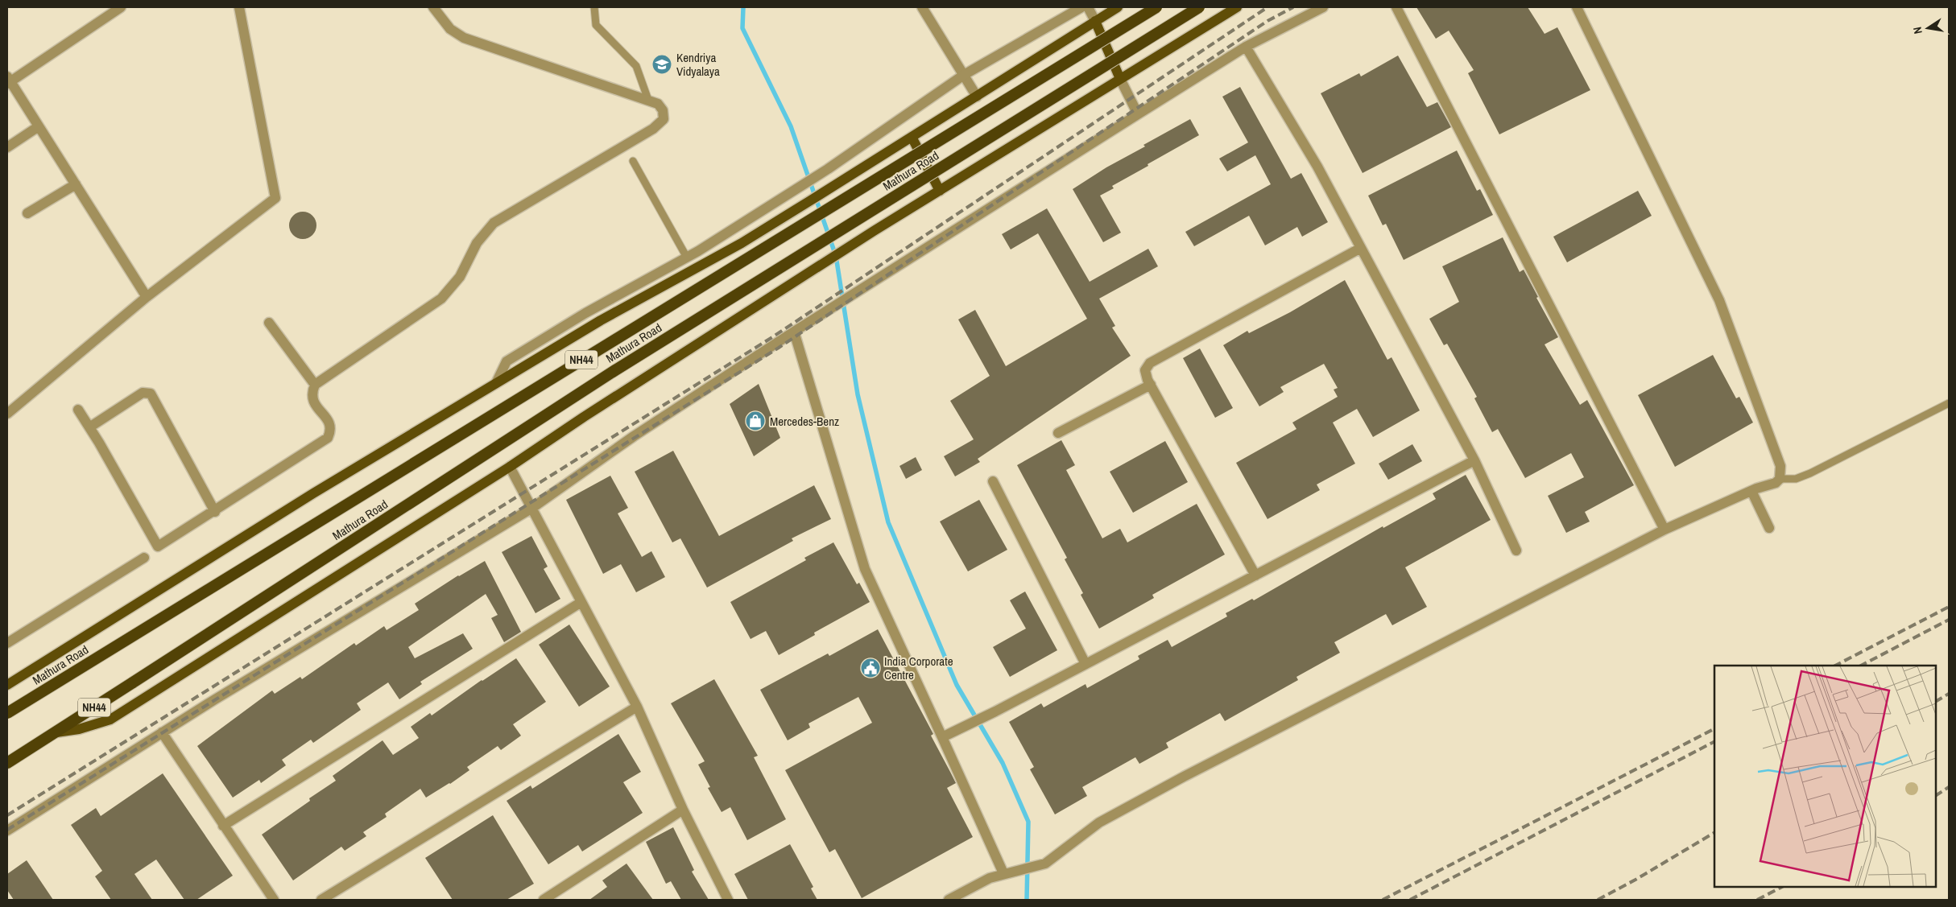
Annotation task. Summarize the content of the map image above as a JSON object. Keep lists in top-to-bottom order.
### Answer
{
  "streets": {
    "highway": ["Mathura Road", "NH44"]
  },
  "places": {
    "school or university": ["Kendriya Vidyalaya"],
    "shop": ["Mercedes-Benz"],
    "public building": ["India Corporate Centre"]
  },
  "north": "left"
}
